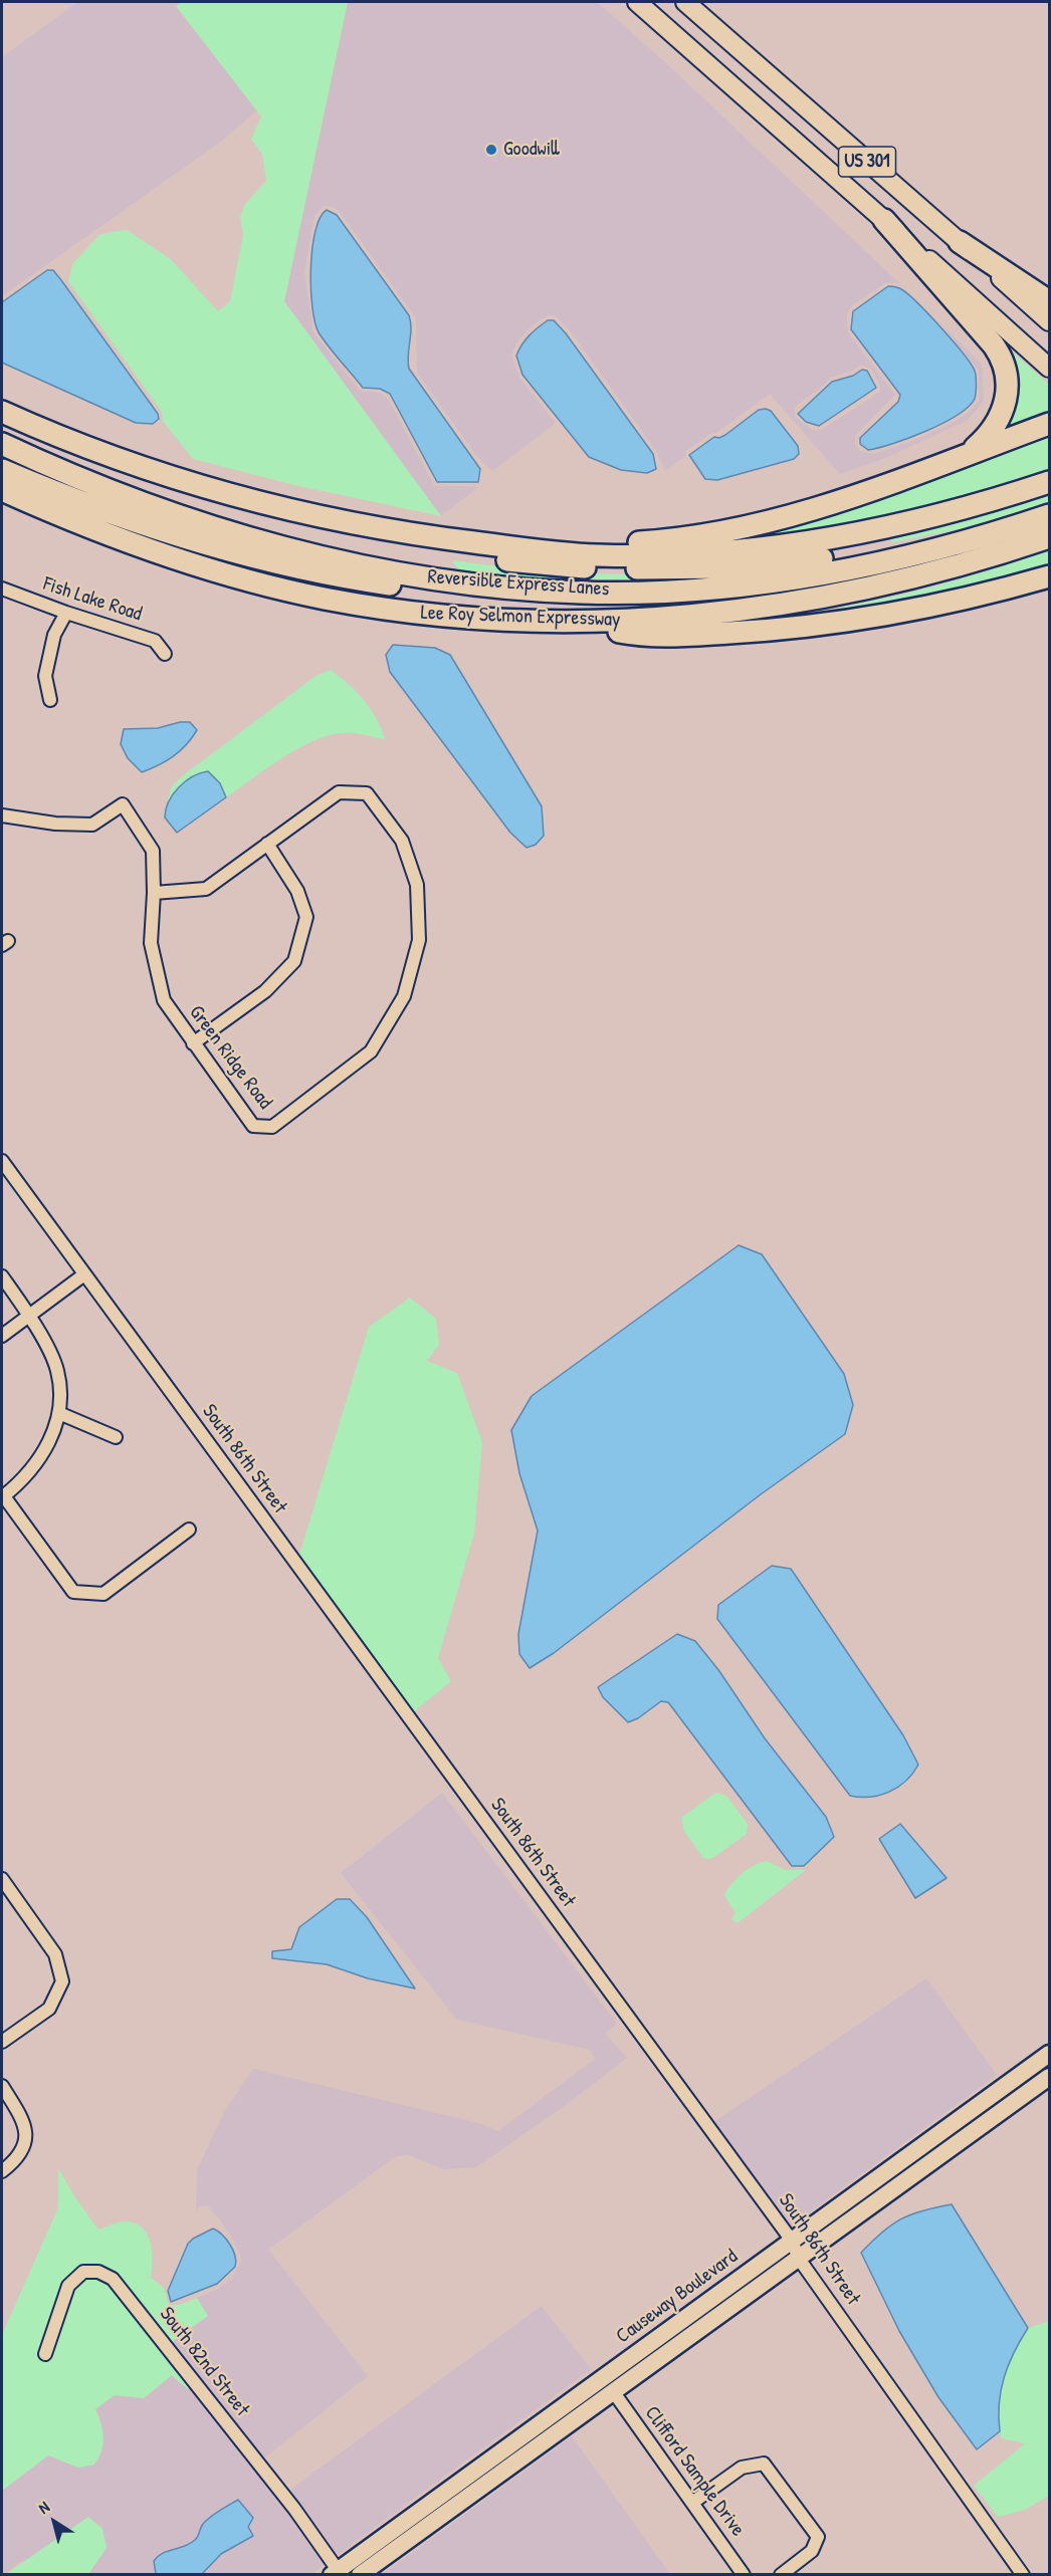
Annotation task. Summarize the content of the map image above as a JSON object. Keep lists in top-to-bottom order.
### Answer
{
  "streets": {
    "highway": ["Reversible Express Lanes", "Lee Roy Selmon Expressway"],
    "main road": ["US 301", "Causeway Boulevard"],
    "street": [
      "Fish Lake Road",
      "Green Ridge Road",
      "South 86th Street",
      "South 82nd Street",
      "Clifford Sample Drive"
    ]
  },
  "crossings": [
    ["South 86th Street", "Causeway Boulevard"],
    ["Causeway Boulevard", "South 82nd Street"],
    ["Causeway Boulevard", "Clifford Sample Drive"]
  ],
  "places": ["Goodwill"],
  "north": "top left"
}
